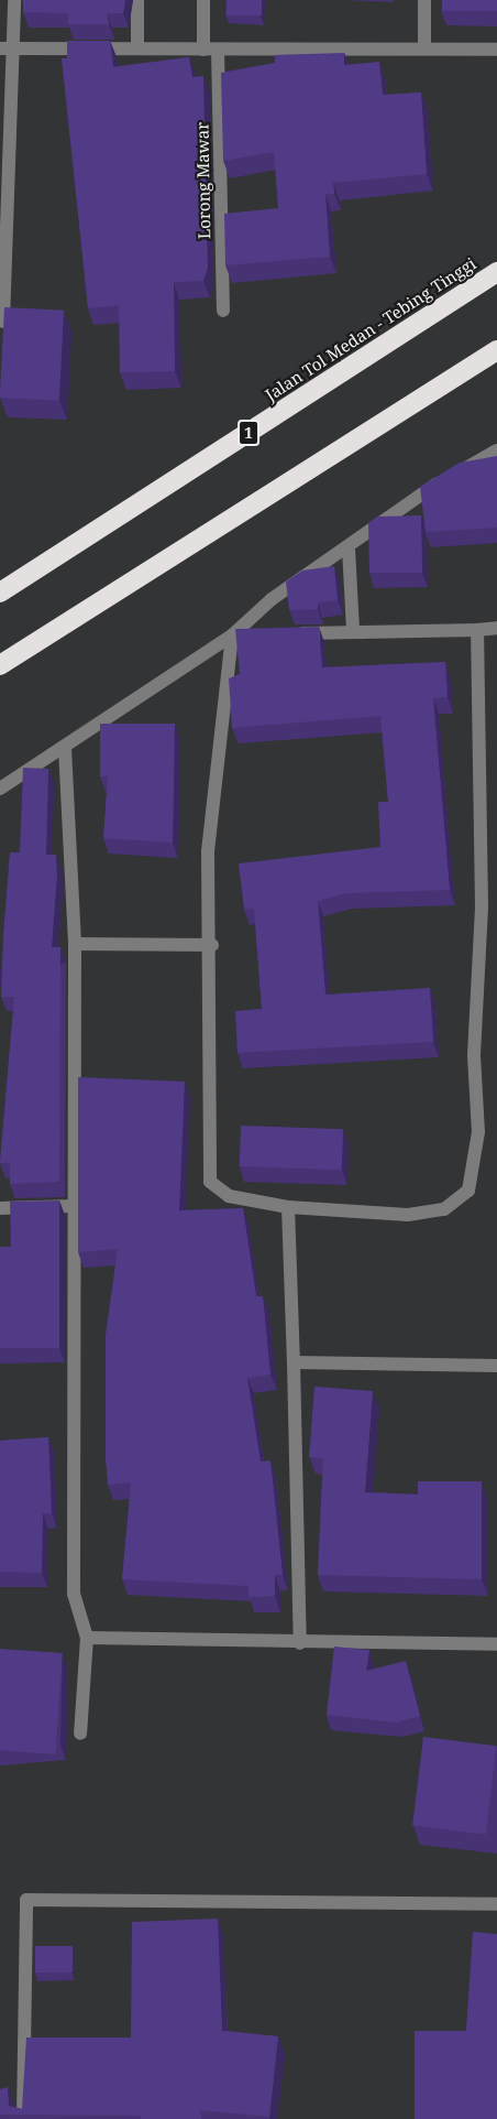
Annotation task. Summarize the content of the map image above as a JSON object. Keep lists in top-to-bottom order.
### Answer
{
  "streets": {
    "highway": ["Jalan Tol Medan - Tebing Tinggi", "1"],
    "street": ["Lorong Mawar"]
  }
}
